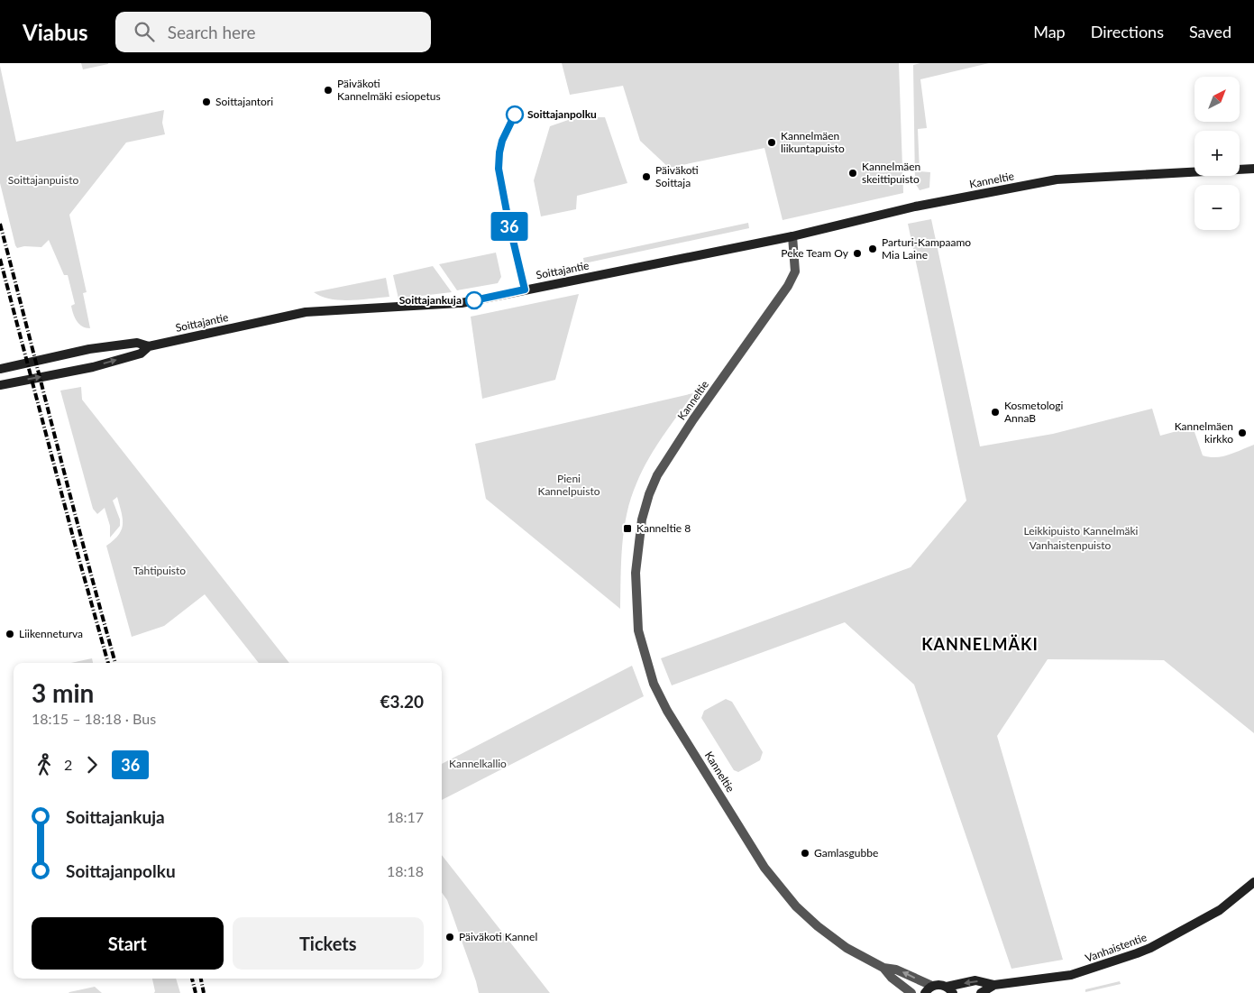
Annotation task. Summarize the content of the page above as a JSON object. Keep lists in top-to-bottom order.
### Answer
{
  "streets": {
    "main road": ["Kanneltie", "Soittajantie", "Vanhaistentie"]
  },
  "crossings": [
    ["Kanneltie", "Soittajantie"],
    ["Kanneltie", "Vanhaistentie"]
  ],
  "districts": ["KANNELMÄKI"],
  "parks": [
    "Soittajanpuisto",
    "Pieni Kannelpuisto",
    "Leikkipuisto Kannelmäki",
    "Vanhaistenpuisto",
    "Tahtipuisto",
    "Kannelkallio"
  ],
  "places": {
    "other": [
      "Päiväkoti Kannelmäki esiopetus",
      "Soittajantori",
      "Soittajanpolku",
      "Kannelmäen liikuntapuisto",
      "Kannelmäen skeittipuisto",
      "Päiväkoti Soittaja",
      "Parturi-Kampaamo Mia Laine",
      "Peke Team Oy",
      "Soittajankuja",
      "Kosmetologi AnnaB",
      "Kannelmäen kirkko",
      "Liikenneturva",
      "Gamlasgubbe",
      "Päiväkoti Kannel"
    ],
    "transit": ["Kanneltie 8"]
  },
  "lines": ["bus line 36"],
  "north": "top right",
  "page": {
    "header": "Viabus",
    "search": "Search here",
    "nav": ["Map", "Directions", "Saved"],
    "on_map": "36",
    "map_buttons": ["+", "−"],
    "heading": ["3 min", "18:15 – 18:18 · Bus", "€3.20"],
    "legs": ["2", "36"],
    "list": [
      {
        "name": "Soittajankuja",
        "value": "18:17"
      },
      {
        "name": "Soittajanpolku",
        "value": "18:18"
      }
    ],
    "buttons": ["Start", "Tickets"]
  }
}
